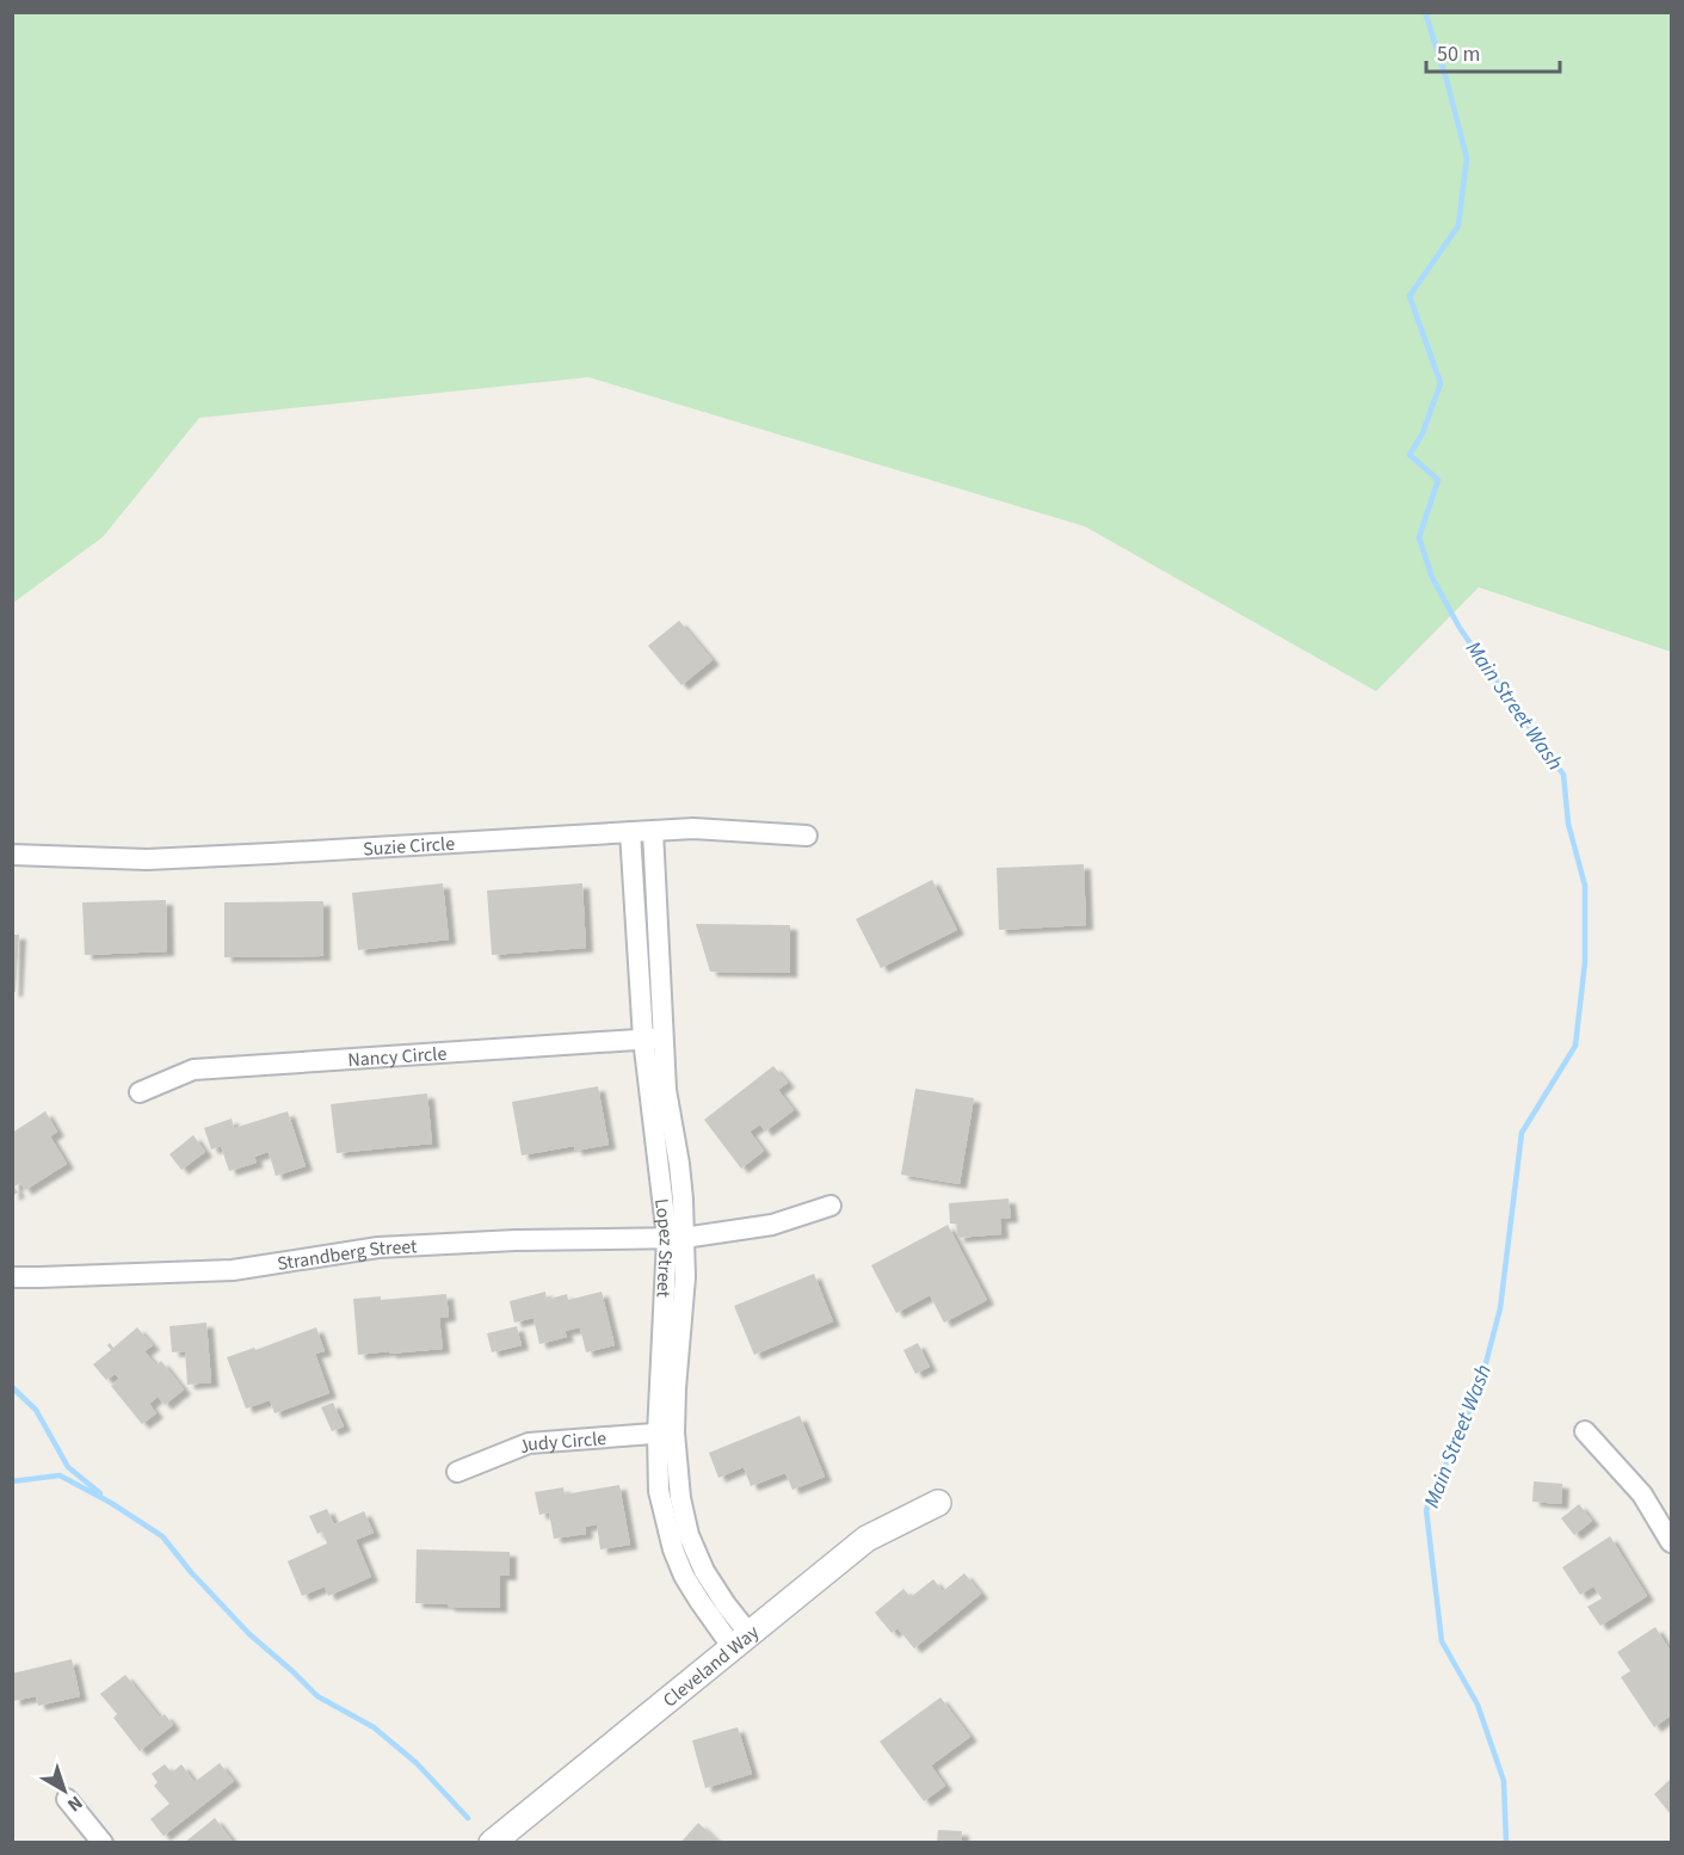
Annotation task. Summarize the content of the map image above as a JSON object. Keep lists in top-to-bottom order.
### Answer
{
  "streets": {
    "street": [
      "Suzie Circle",
      "Nancy Circle",
      "Lopez Street",
      "Strandberg Street",
      "Judy Circle",
      "Cleveland Way"
    ]
  },
  "crossings": [
    ["Suzie Circle", "Lopez Street"],
    ["Nancy Circle", "Lopez Street"],
    ["Lopez Street", "Strandberg Street"],
    ["Lopez Street", "Judy Circle"],
    ["Lopez Street", "Cleveland Way"]
  ],
  "water": ["Main Street Wash"],
  "scale_bar": "50 m",
  "north": "bottom right"
}
